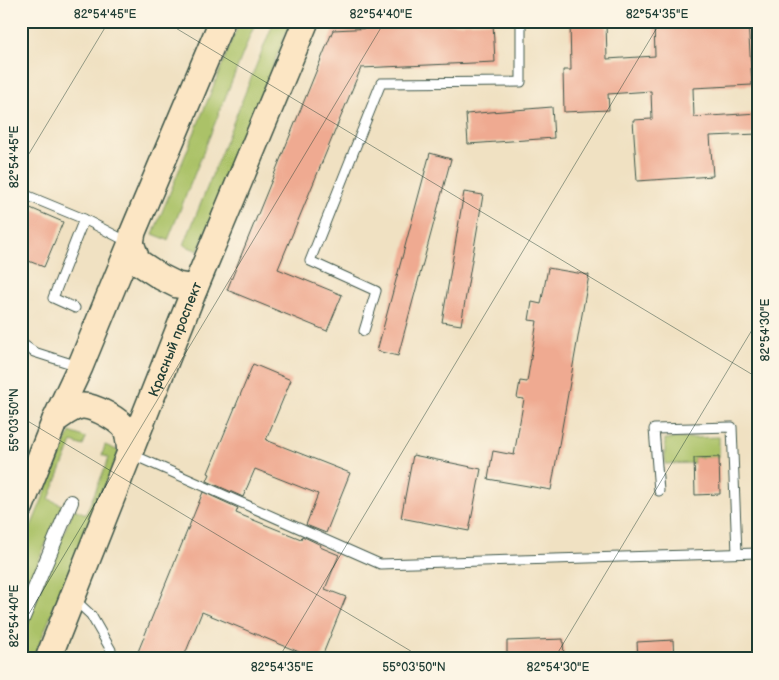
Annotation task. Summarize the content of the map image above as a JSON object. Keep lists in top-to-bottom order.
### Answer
{
  "streets": {
    "main road": ["Красный проспект"]
  },
  "coordinates": [
    "82°54'45\"E",
    "82°54'40\"E",
    "82°54'35\"E",
    "82°54'30\"E",
    "55°03'50\"N"
  ]
}
